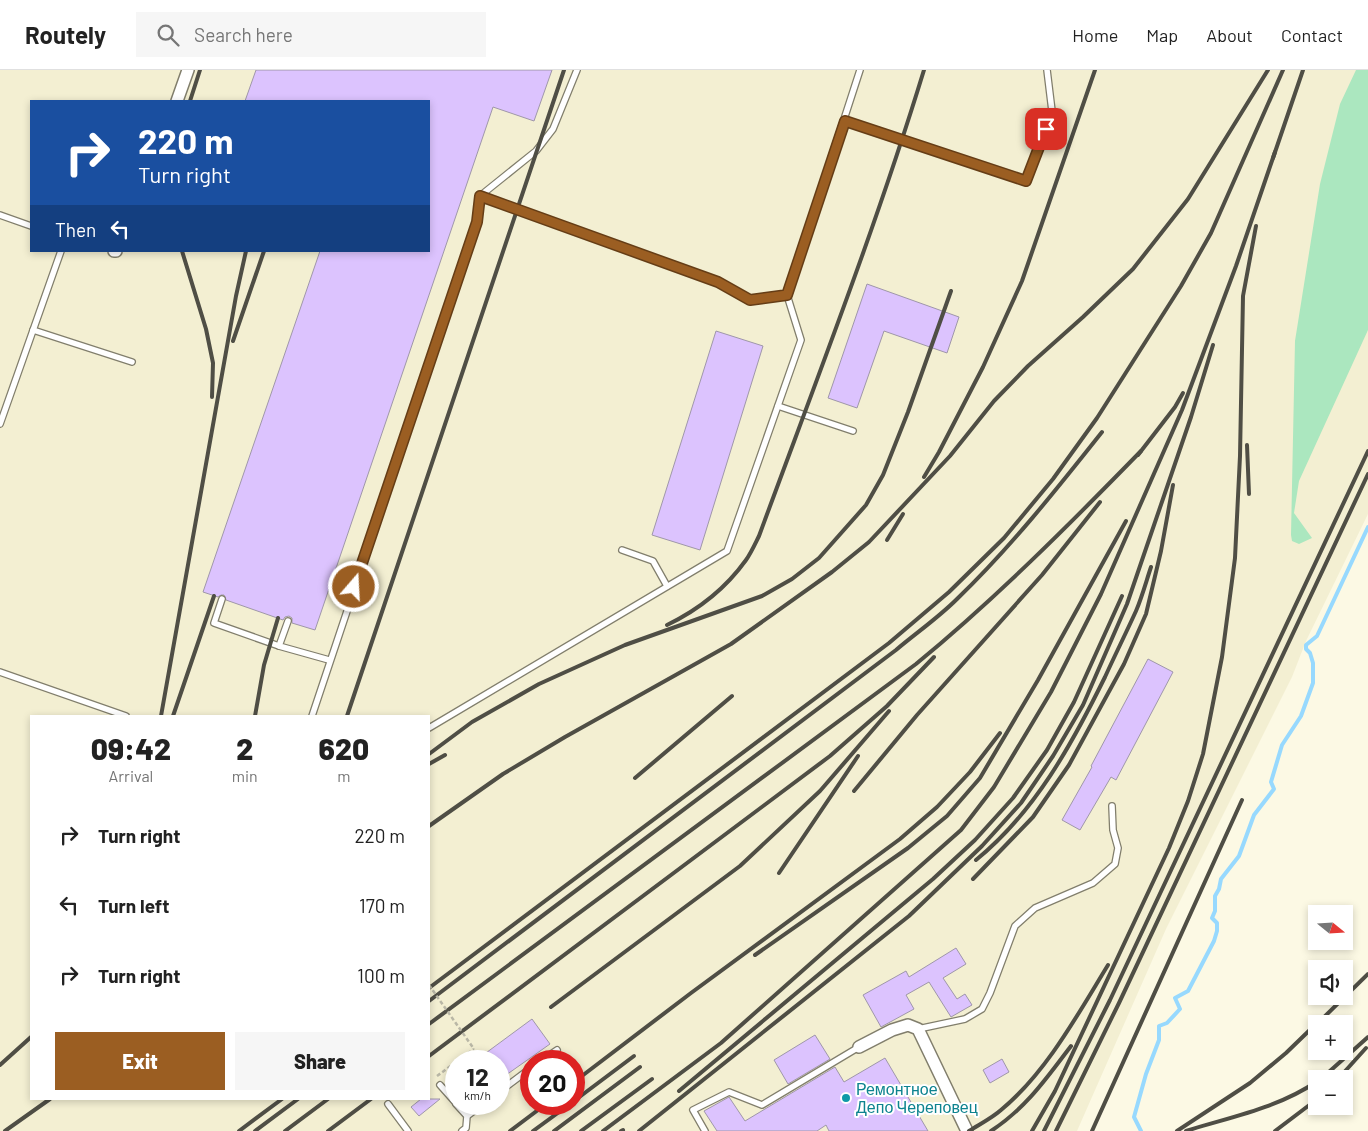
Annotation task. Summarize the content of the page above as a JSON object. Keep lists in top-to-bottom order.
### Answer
{
  "places": ["Ремонтное Депо Череповец"],
  "north": "right",
  "page": {
    "header": "Routely",
    "search": "Search here",
    "nav": [
      "Home",
      "Map",
      "About",
      "Contact"
    ],
    "turn": ["220 m", "Turn right"],
    "then": "Then",
    "eta": [
      "09:42",
      "Arrival",
      "2",
      "min",
      "620",
      "m"
    ],
    "list": [
      {
        "name": "Turn right",
        "value": "220 m"
      },
      {
        "name": "Turn left",
        "value": "170 m"
      },
      {
        "name": "Turn right",
        "value": "100 m"
      }
    ],
    "map_buttons": ["+", "−"],
    "buttons": ["Exit", "Share"],
    "speed": "12 km/h",
    "limit": "20"
  }
}
